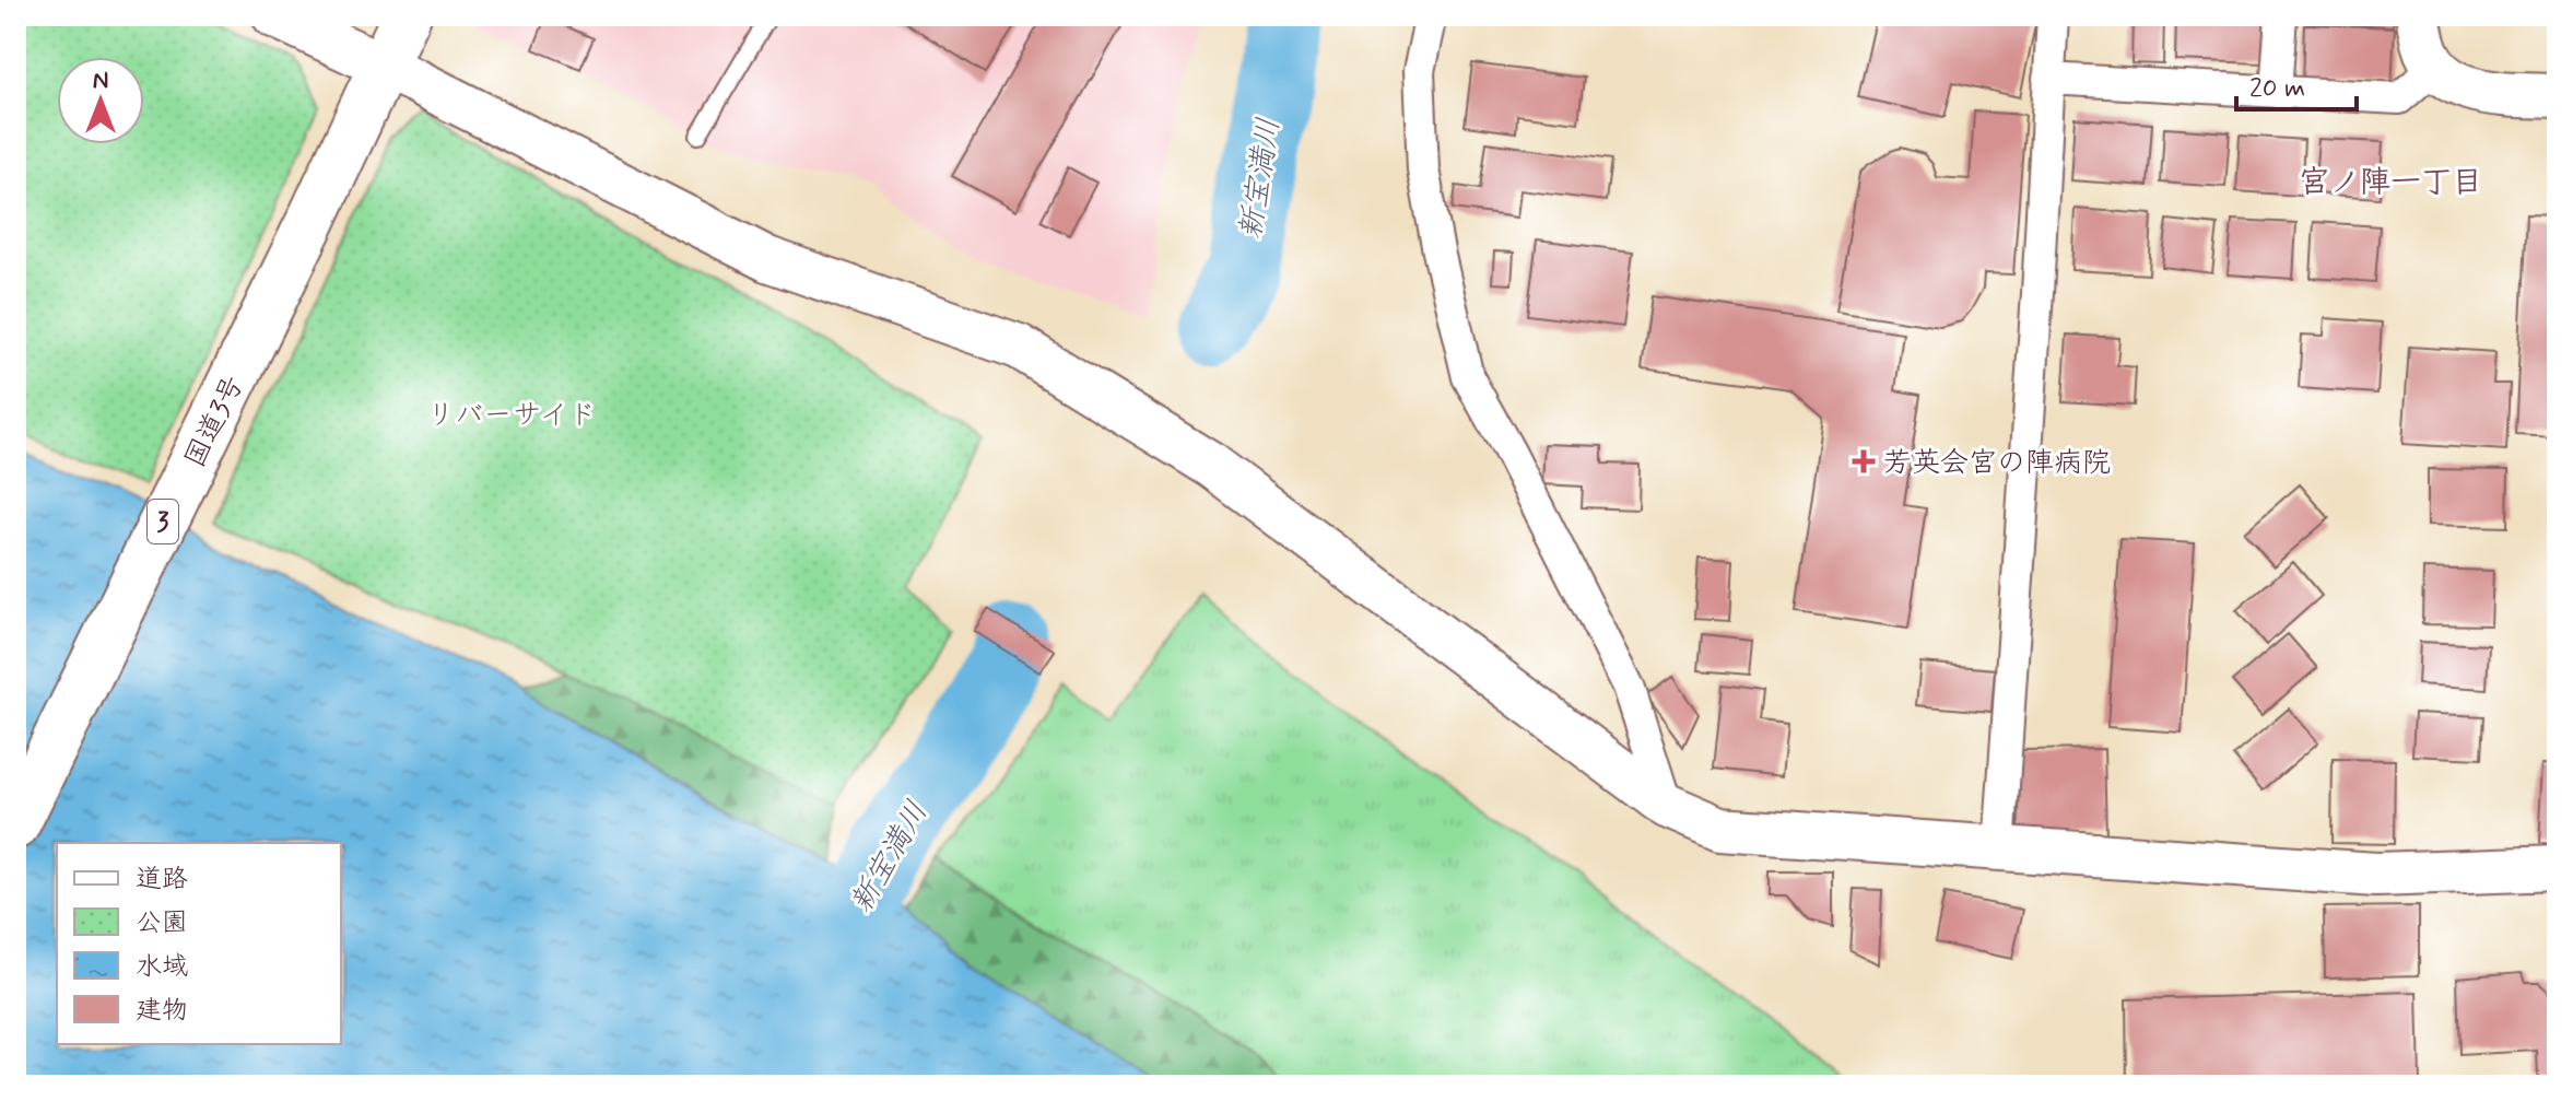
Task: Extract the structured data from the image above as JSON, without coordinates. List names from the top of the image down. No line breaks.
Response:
{"streets":{"highway":["国道3号","3"]},"districts":["宮ノ陣一丁目"],"water":["新宝満川"],"parks":["リバーサイド"],"places":{"health":["芳英会宮の陣病院"]},"legend":["道路","公園","水域","建物"],"scale_bar":"20 m","north":"top"}
